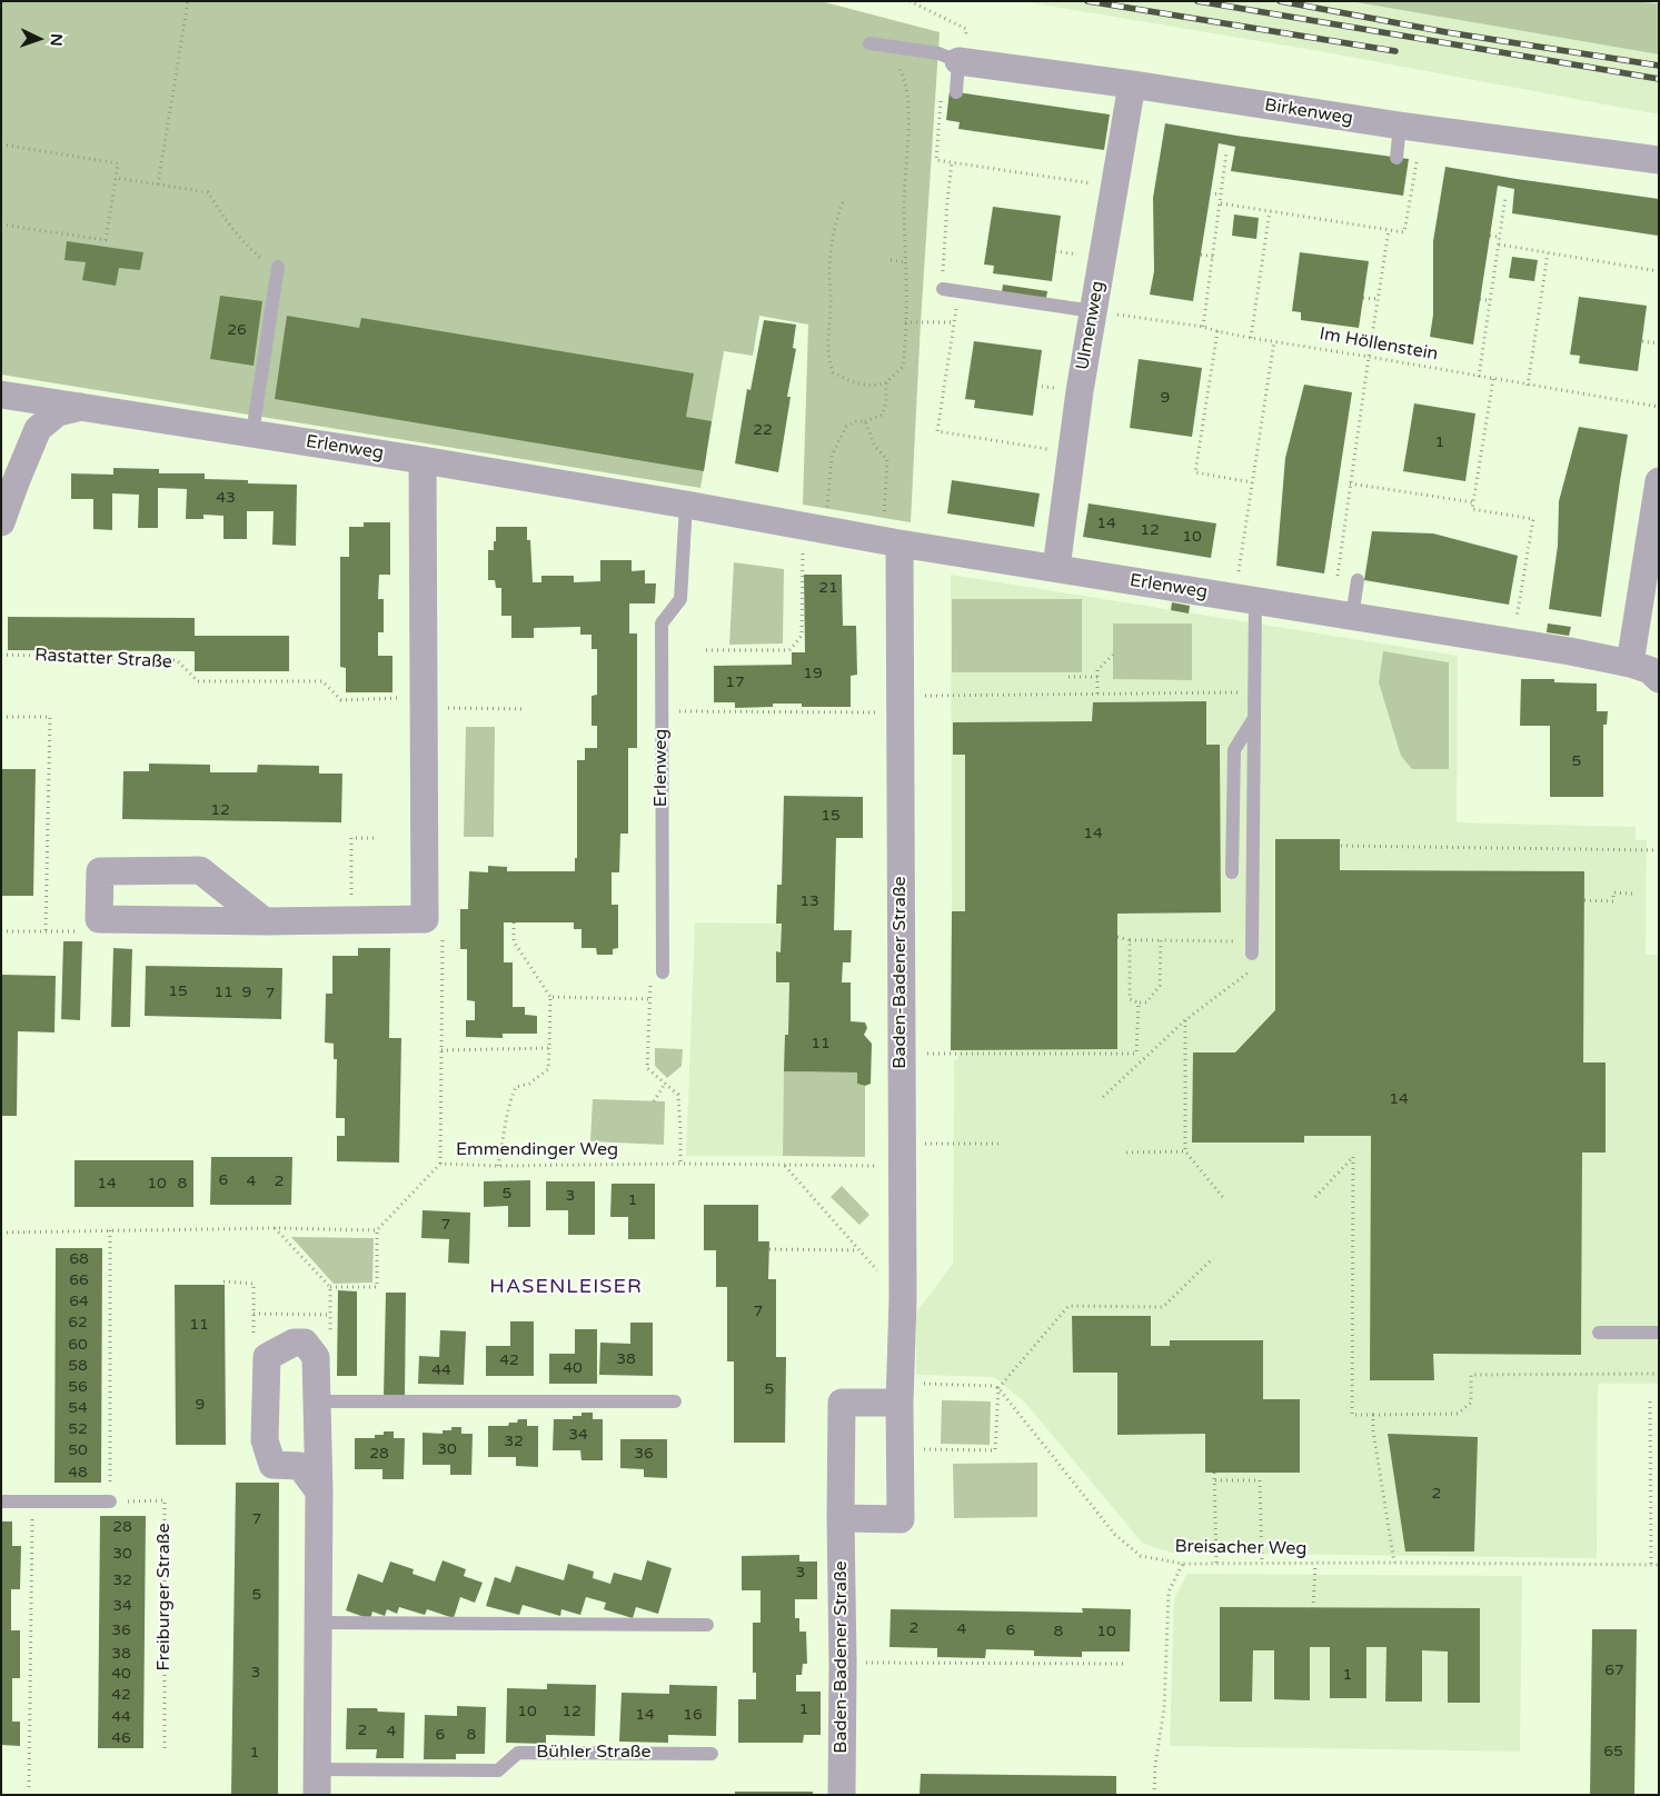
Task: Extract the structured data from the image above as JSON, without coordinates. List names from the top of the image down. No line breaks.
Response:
{"streets":{"street":["Birkenweg","Ulmenweg","Erlenweg","Baden-Badener Straße","Bühler Straße"],"path":["Im Höllenstein","Rastatter Straße","Emmendinger Weg","Breisacher Weg","Freiburger Straße"]},"crossings":[["Birkenweg","Ulmenweg"],["Ulmenweg","Im Höllenstein"],["Ulmenweg","Erlenweg"],["Erlenweg","Baden-Badener Straße"],["Baden-Badener Straße","Emmendinger Weg"]],"districts":["HASENLEISER"],"house_numbers":["26","9","22","1","43","14","12","10","21","19","17","5","12","15","14","13","15","11","9","7","11","14","6","4","2","14","10","8","5","3","1","7","68","66","64","7","62","11","60","38","42","58","40","44","56","5","9","54","52","34","32","30","50","28","36","48","2","7","28","30","3","32","5","34","2","4","36","6","8","10","38","67","3","40","1","42","1","10","12","14","16","44","2","4","6","8","46","65","1"],"north":"right"}
